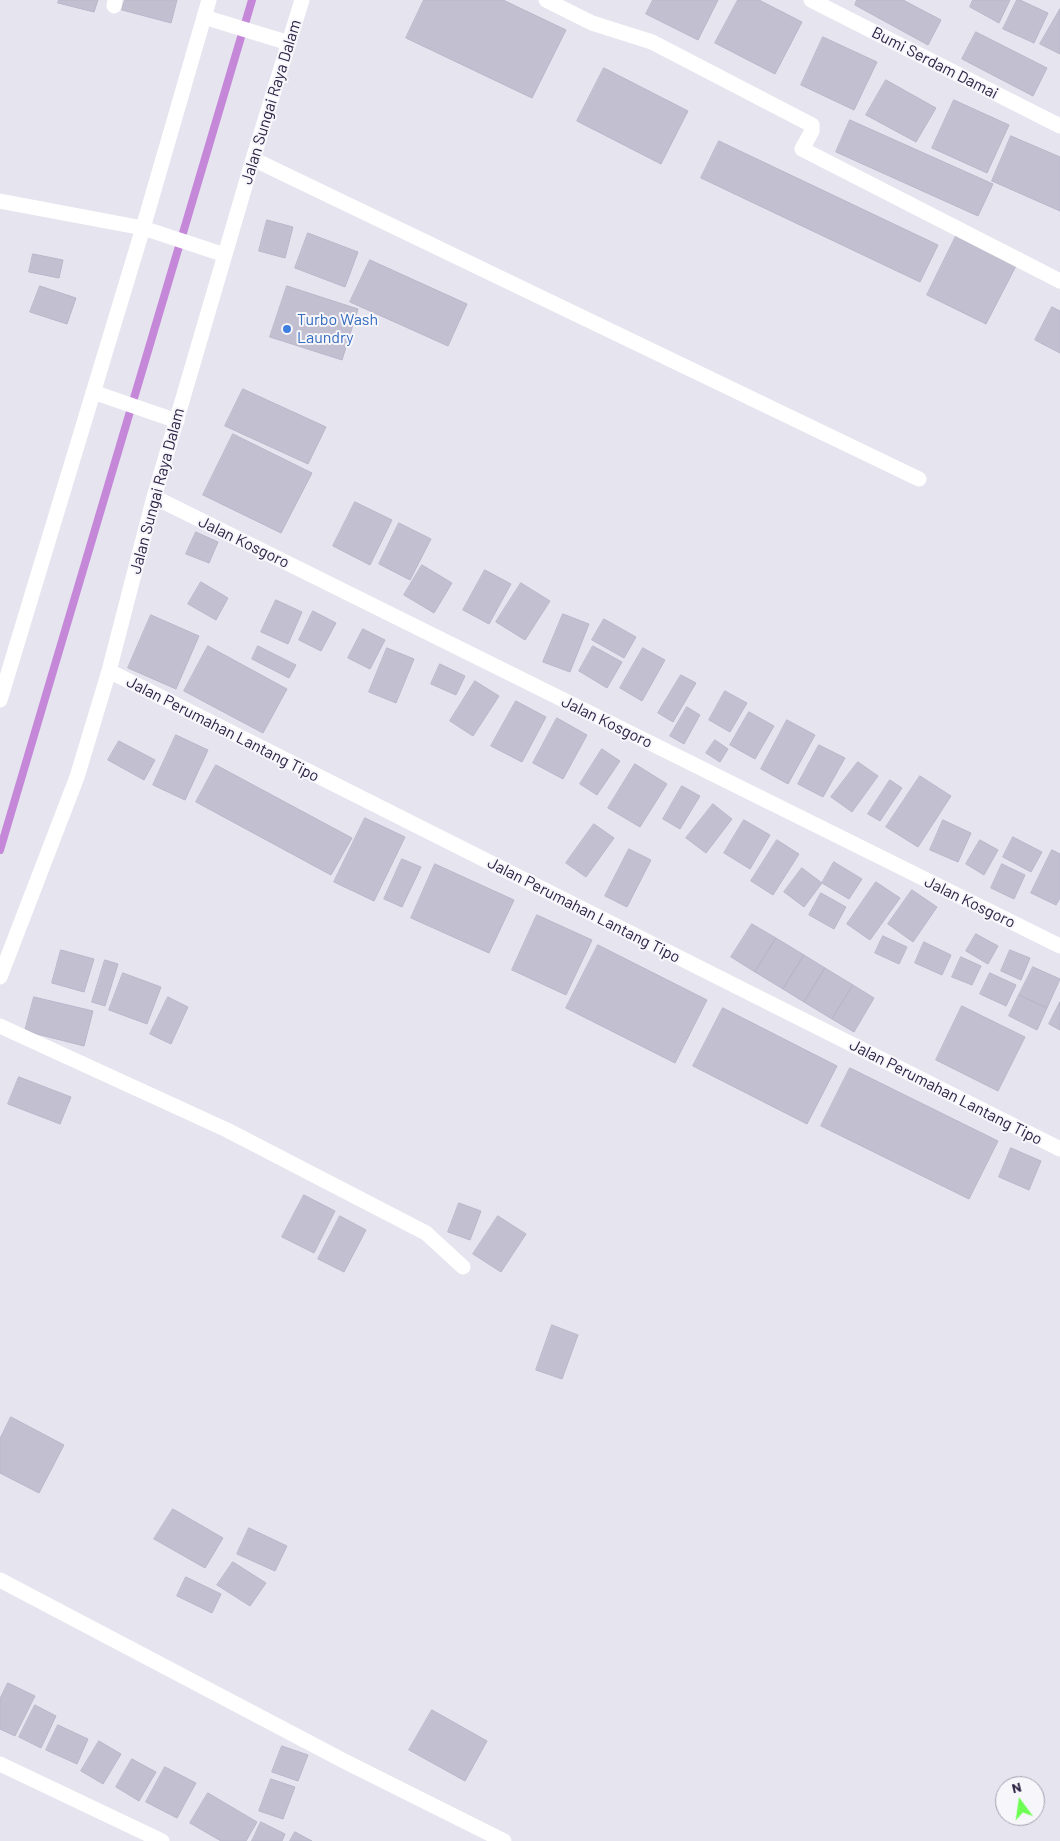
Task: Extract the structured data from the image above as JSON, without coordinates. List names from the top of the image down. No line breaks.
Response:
{"streets":{"street":["Bumi Serdam Damai","Jalan Sungai Raya Dalam","Jalan Kosgoro","Jalan Perumahan Lantang Tipo"]},"crossings":[["Jalan Sungai Raya Dalam","Jalan Kosgoro"],["Jalan Sungai Raya Dalam","Jalan Perumahan Lantang Tipo"]],"places":["Turbo Wash Laundry"],"north":"top"}
